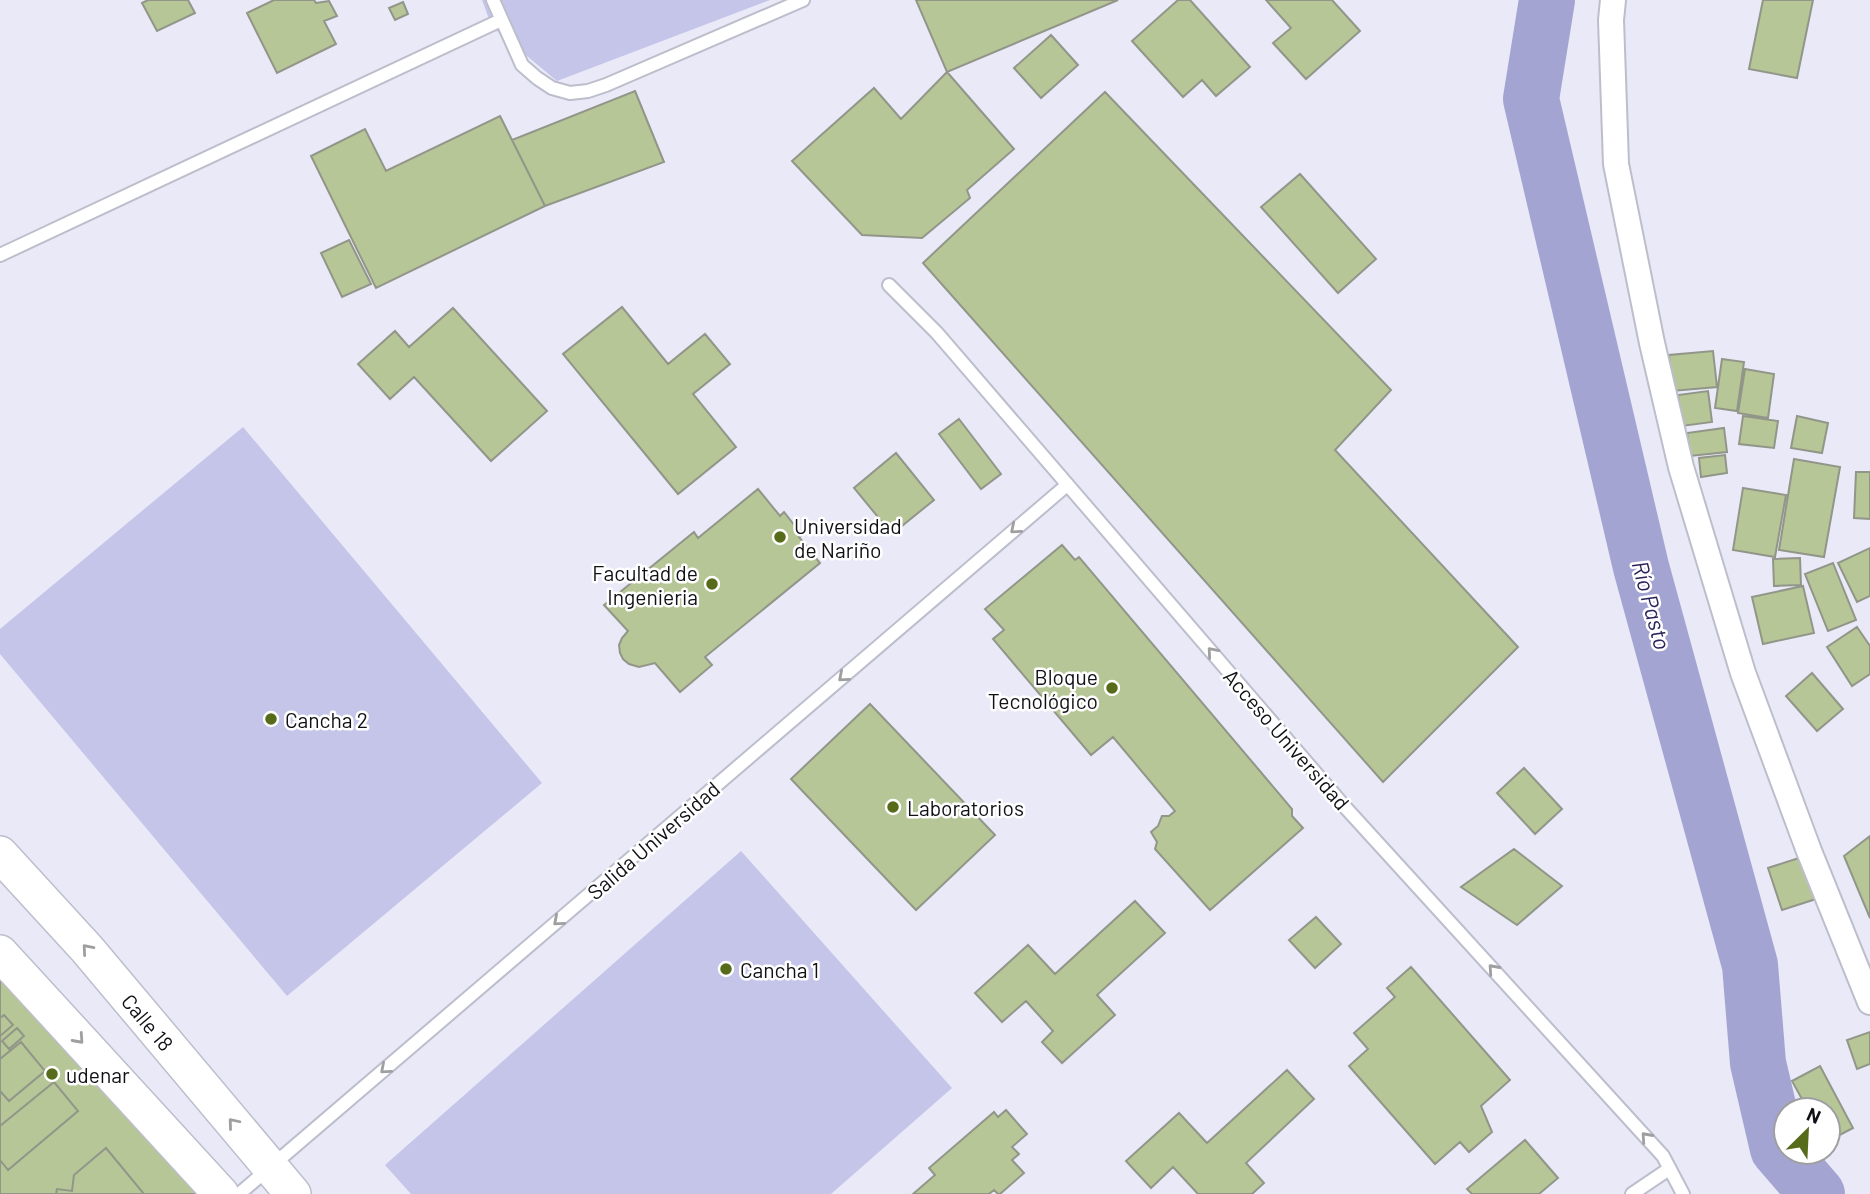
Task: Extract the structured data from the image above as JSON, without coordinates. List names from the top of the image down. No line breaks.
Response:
{"streets":{"main road":["Calle 18"],"lane":["Acceso Universidad","Salida Universidad"]},"crossings":[["Acceso Universidad","Salida Universidad"],["Salida Universidad","Calle 18"]],"one_way":["Acceso Universidad","Salida Universidad"],"water":["Río Pasto"],"places":["Universidad de Nariño","Facultad de Ingenieria","Bloque Tecnológico","Cancha 2","Laboratorios","Cancha 1","udenar"],"north":"top right"}
